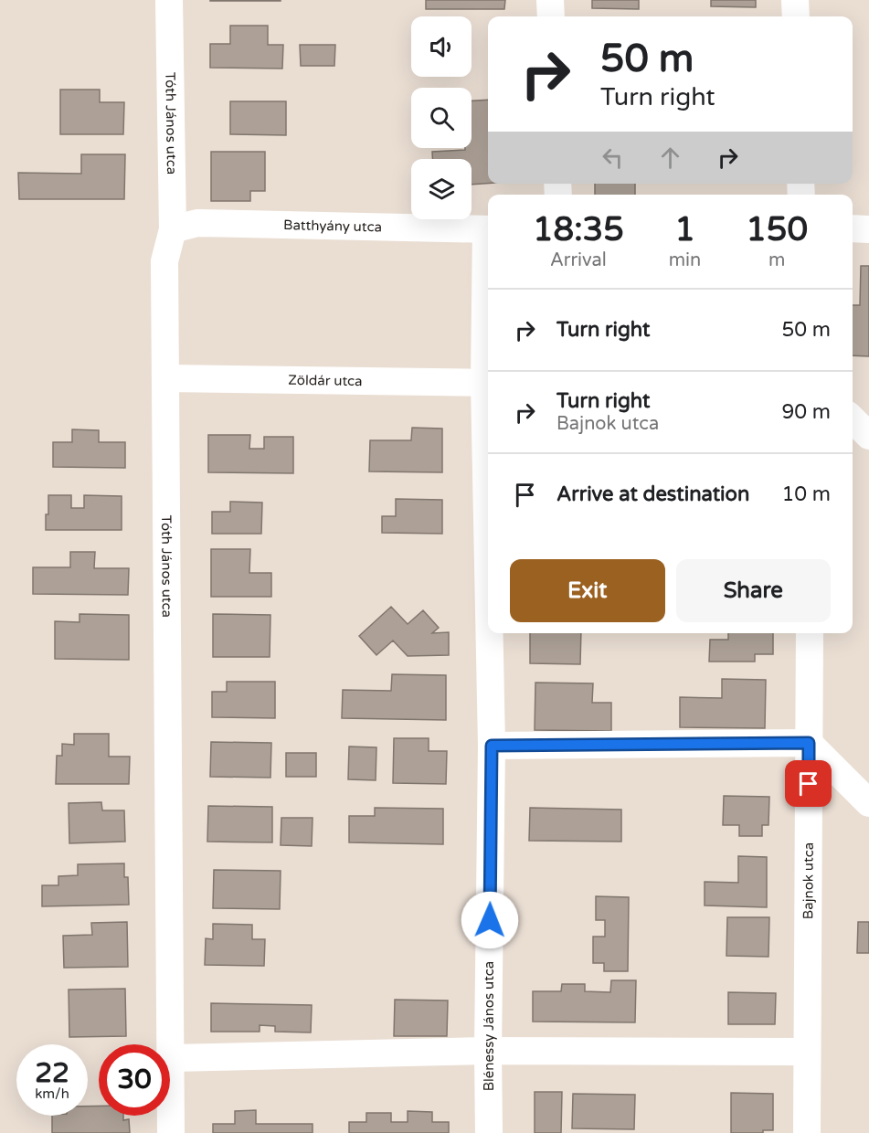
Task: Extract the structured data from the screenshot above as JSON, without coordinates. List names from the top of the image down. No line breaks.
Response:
{"streets":{"street":["Tóth János utca","Batthyány utca","Zöldár utca","Bajnok utca","Blénessy János utca"]},"crossings":[["Tóth János utca","Batthyány utca"],["Tóth János utca","Zöldár utca"]],"page":{"turn":["50 m","Turn right"],"eta":["18:35","Arrival","1","min","150","m"],"list":[{"name":"Turn right","value":"50 m"},{"name":"Turn right","note":"Bajnok utca","value":"90 m"},{"name":"Arrive at destination","value":"10 m"}],"buttons":["Exit","Share"],"speed":"22 km/h","limit":"30"}}
